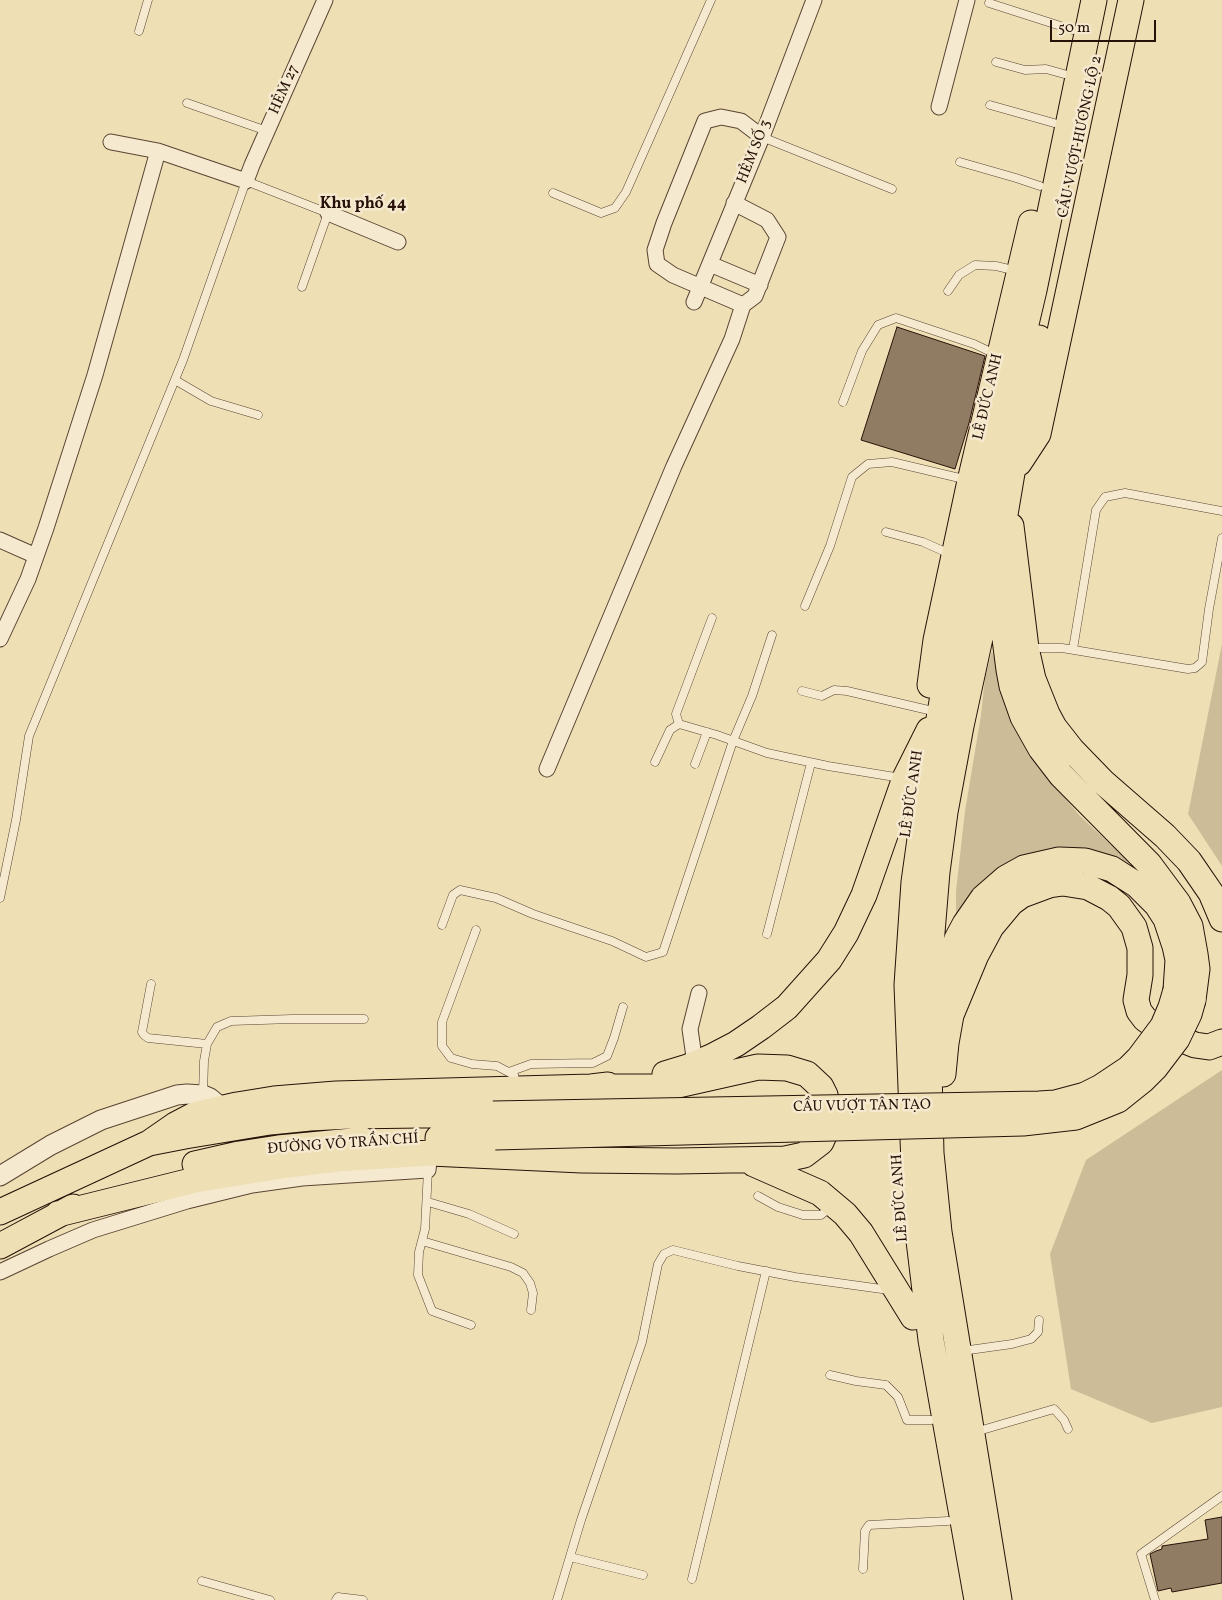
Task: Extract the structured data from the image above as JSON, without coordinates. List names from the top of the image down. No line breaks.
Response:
{"streets":{"highway":["CẦU VƯỢT HƯƠNG LỘ 2","LÊ ĐỨC ANH","ĐƯỜNG VÕ TRẦN CHÍ"],"street":["HẺM 27","HẺM SỐ 3"]},"crossings":[["CẦU VƯỢT HƯƠNG LỘ 2","LÊ ĐỨC ANH"]],"districts":["Khu phố 44"],"scale_bar":"50 m"}
